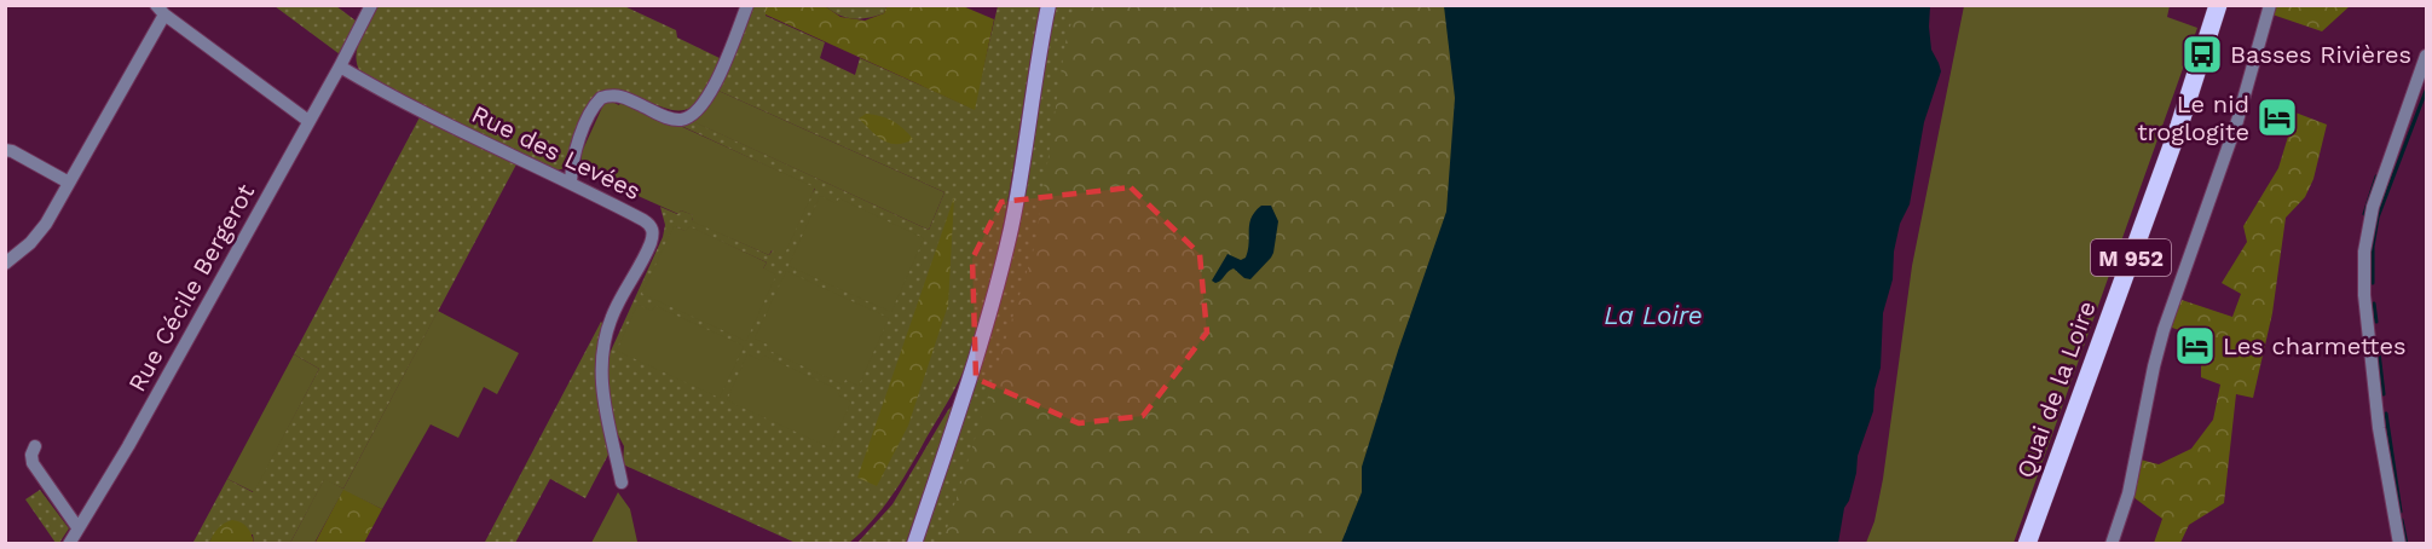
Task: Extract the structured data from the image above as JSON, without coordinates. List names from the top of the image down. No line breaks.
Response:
{"streets":{"main road":["M 952","Quai de la Loire"],"street":["Rue des Levées","Rue Cécile Bergerot"]},"crossings":[["Rue des Levées","Rue Cécile Bergerot"]],"water":["La Loire"],"places":{"bus stop":["Basses Rivières"],"hotel":["Le nid troglogite","Les charmettes"]}}
